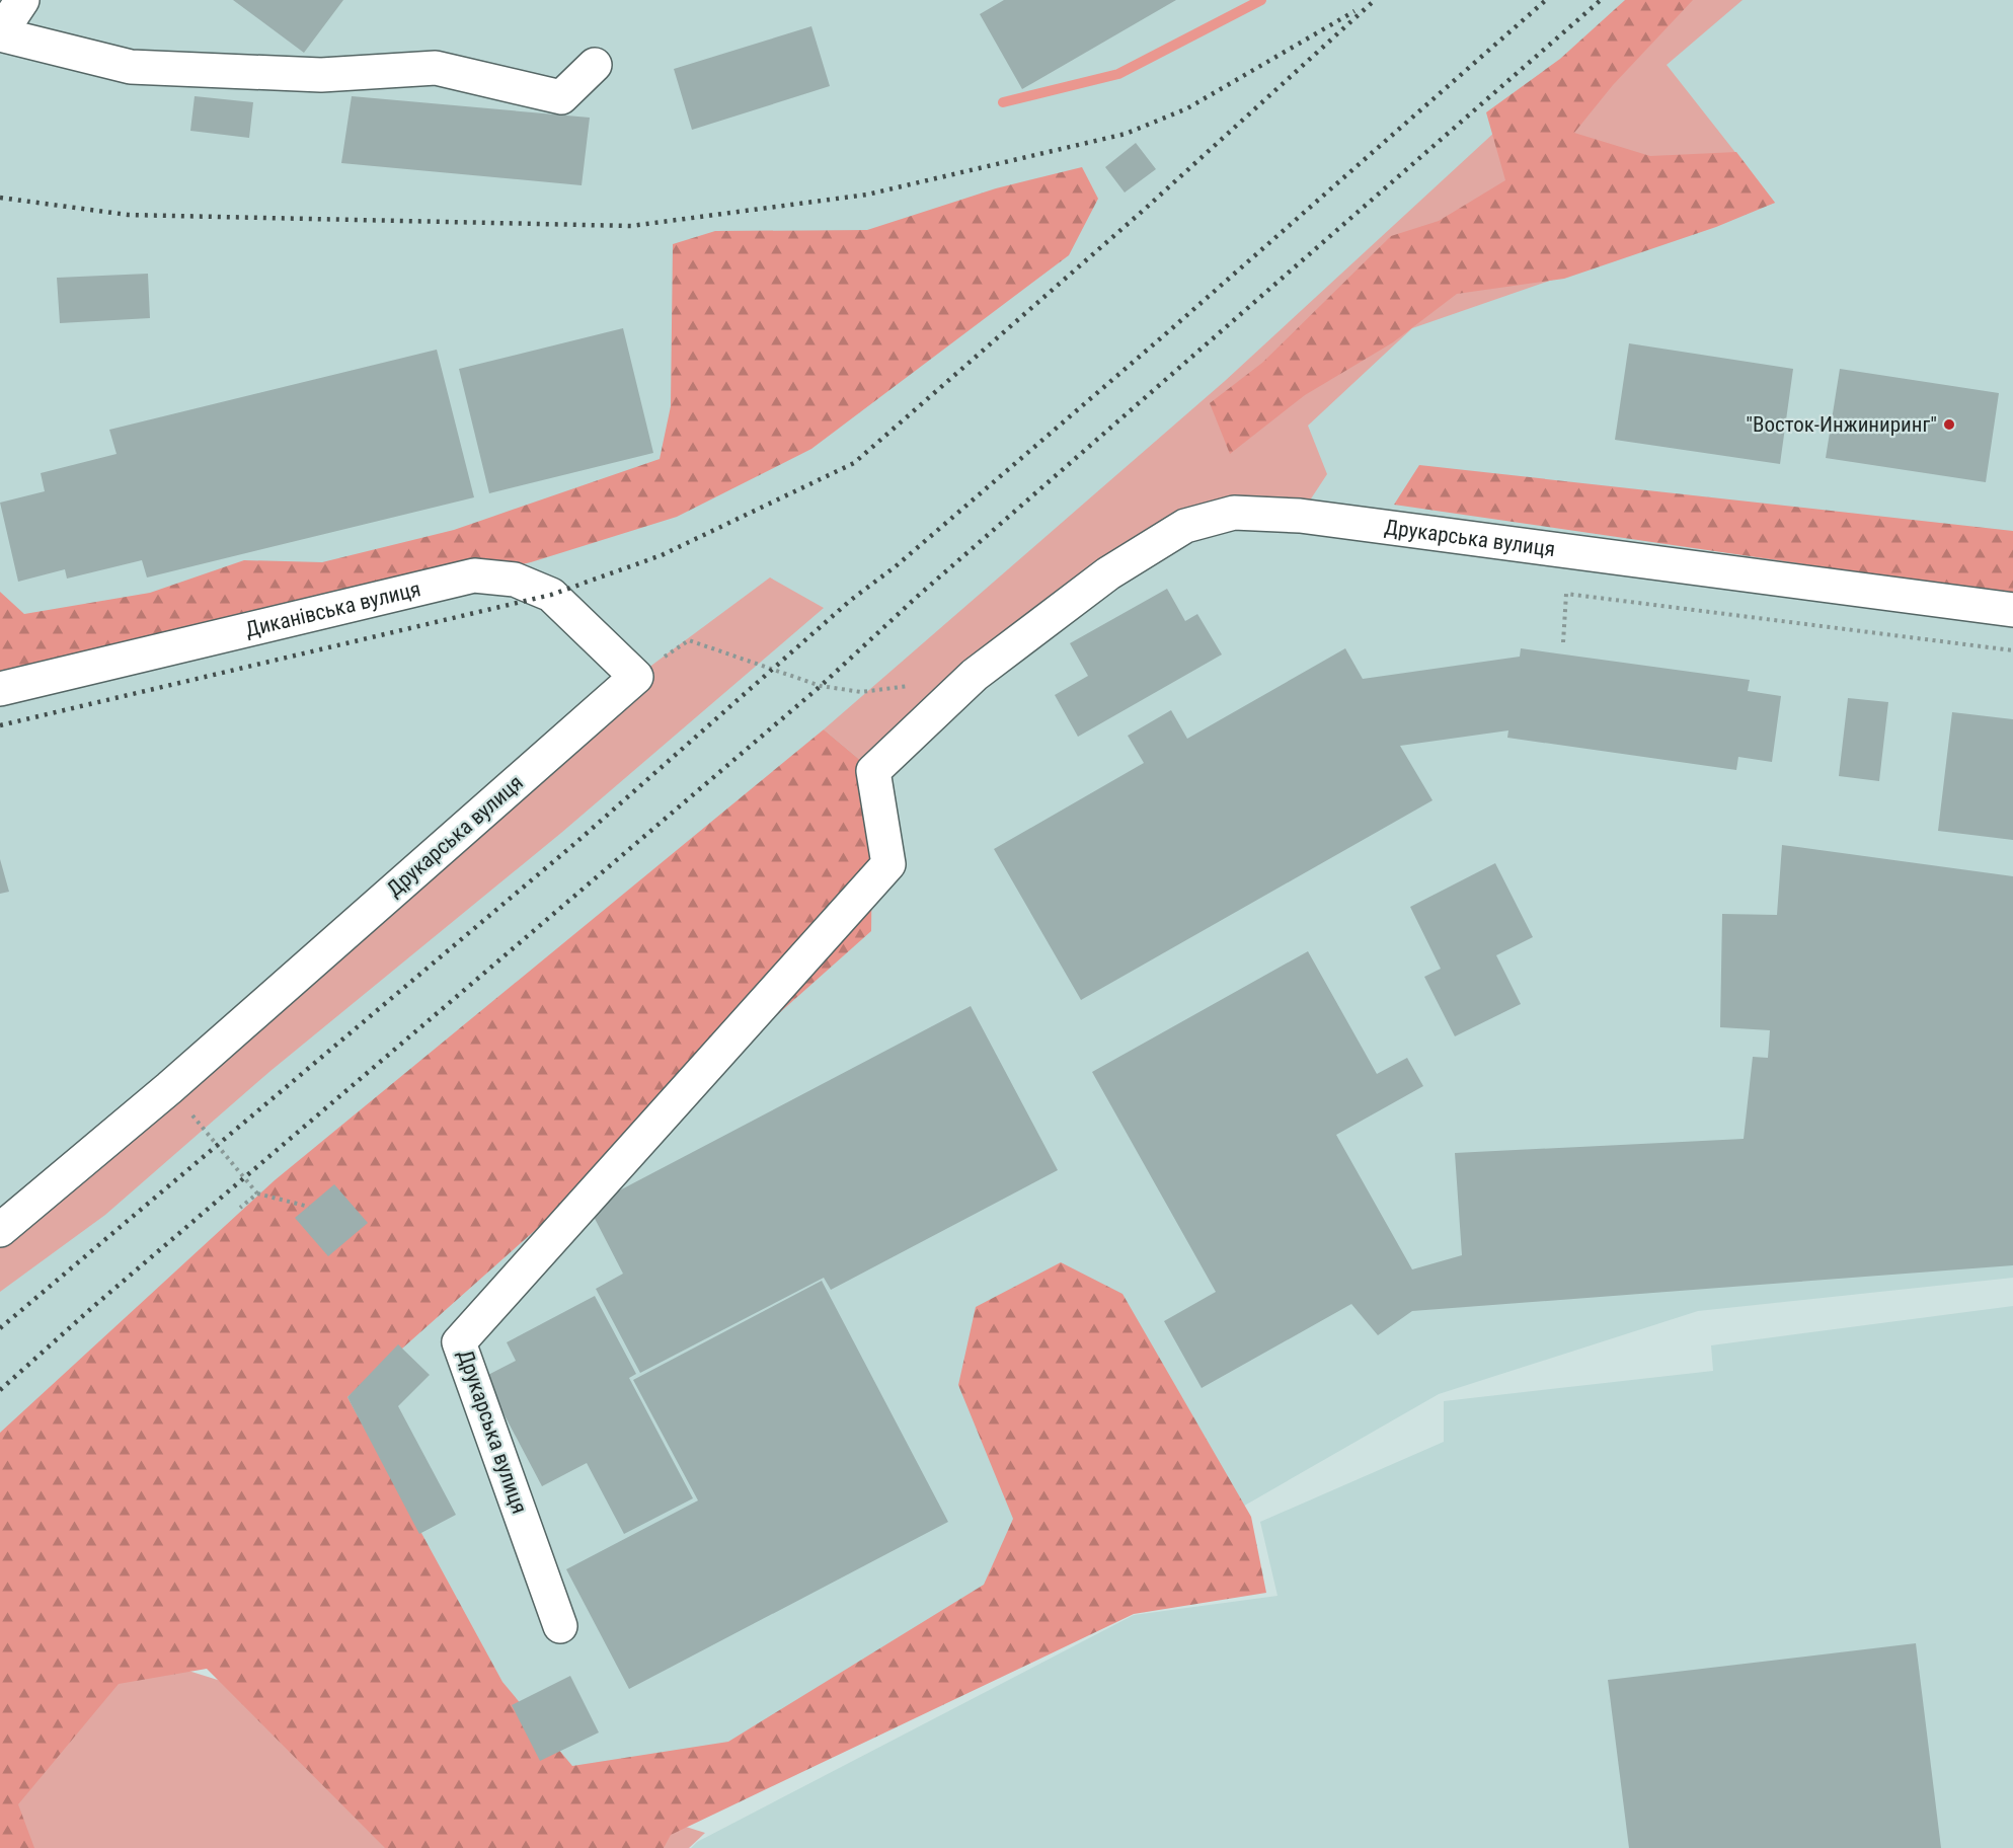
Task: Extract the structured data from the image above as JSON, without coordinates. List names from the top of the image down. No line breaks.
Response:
{"streets":{"street":["Друкарська вулиця","Диканівська вулиця"]},"crossings":[["Друкарська вулиця","Диканівська вулиця"]],"places":["\"Восток-Инжиниринг\""]}
